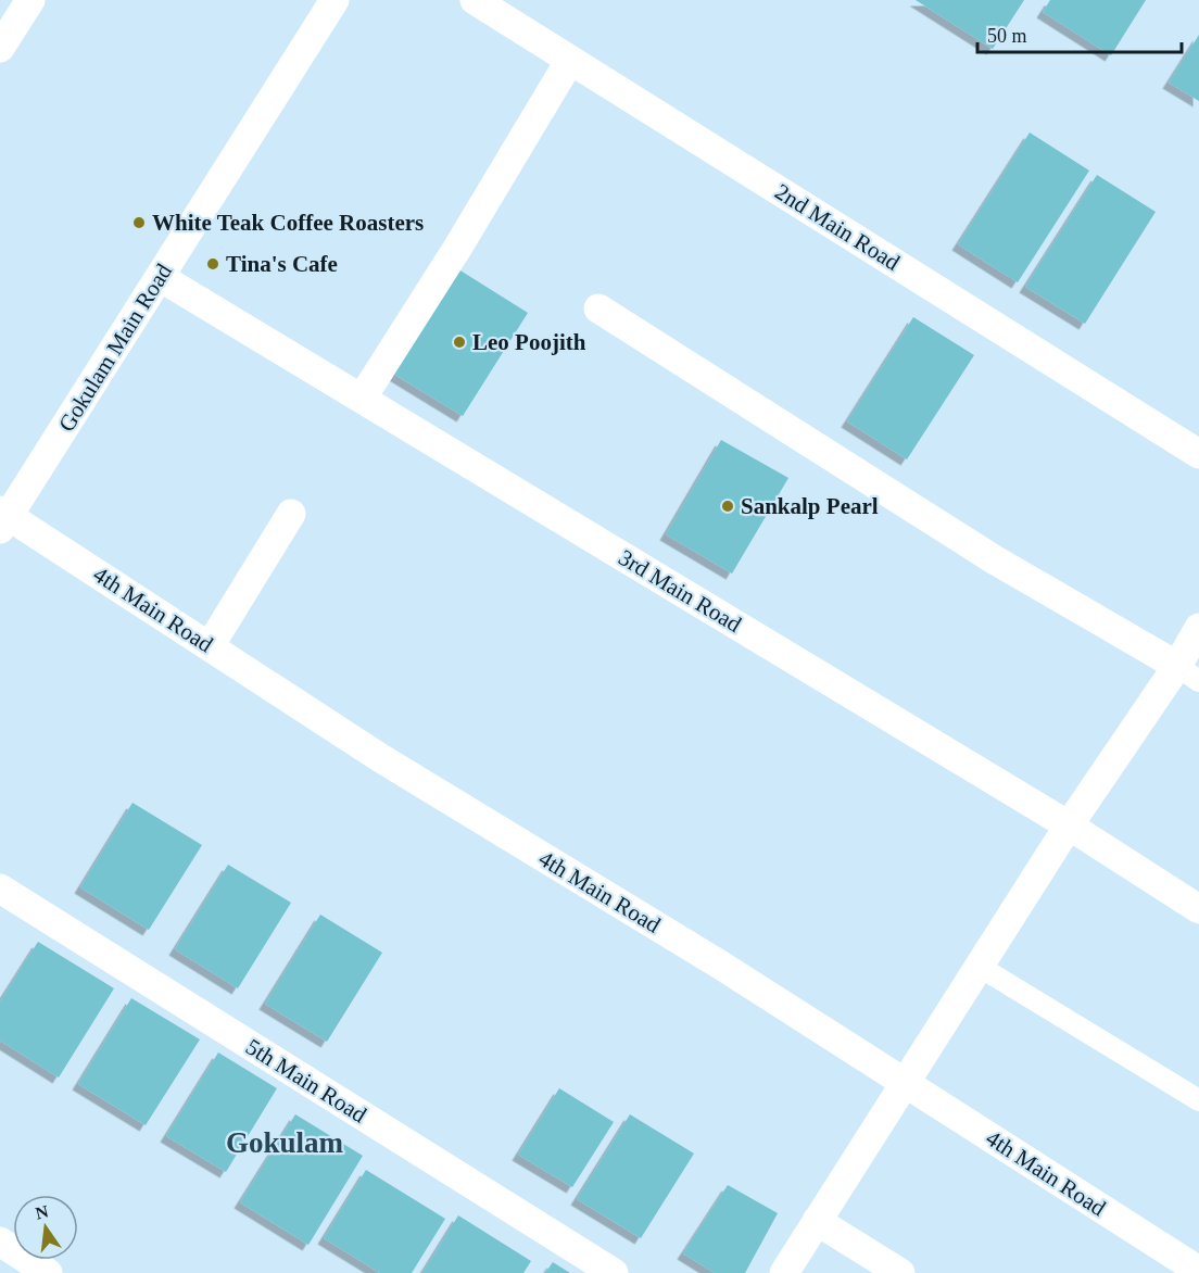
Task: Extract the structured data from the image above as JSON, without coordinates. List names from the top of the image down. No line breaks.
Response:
{"streets":{"street":["2nd Main Road","Gokulam Main Road","3rd Main Road","4th Main Road","5th Main Road"]},"crossings":[["Gokulam Main Road","3rd Main Road"],["Gokulam Main Road","4th Main Road"]],"districts":["Gokulam"],"places":["White Teak Coffee Roasters","Tina's Cafe","Leo Poojith","Sankalp Pearl"],"scale_bar":"50 m","north":"top"}
